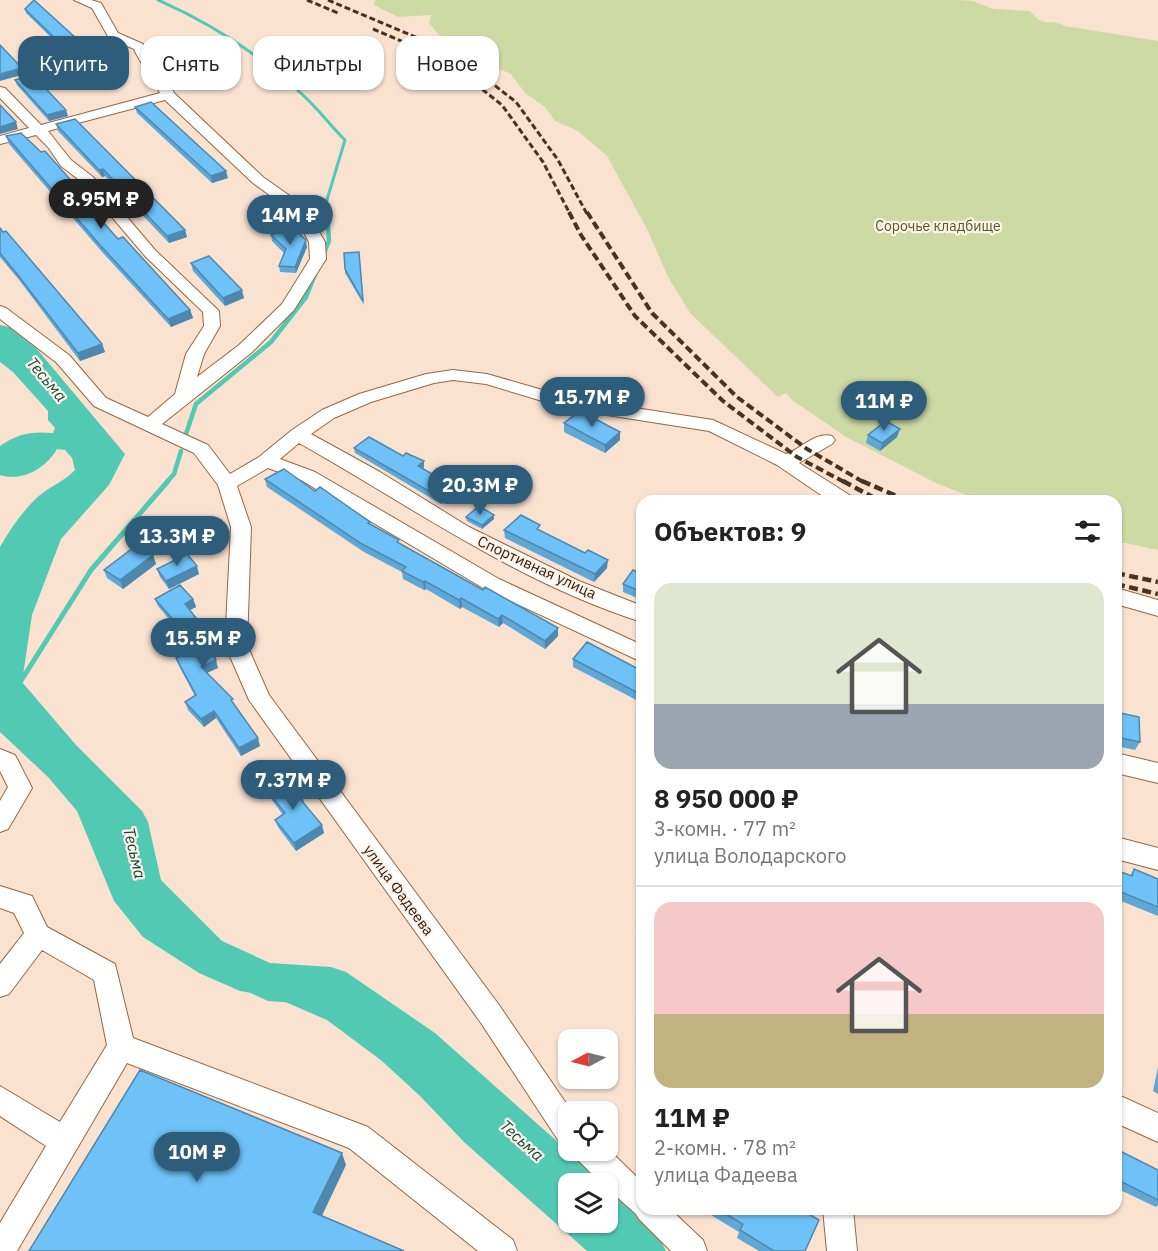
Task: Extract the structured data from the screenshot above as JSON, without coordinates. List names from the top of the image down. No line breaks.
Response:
{"streets":{"street":["Спортивная улица","улица Фадеева"]},"water":["Тесьма"],"parks":["Сорочье кладбище"],"north":"left","page":{"chip":["Купить","Снять","Фильтры","Новое"],"price":["8.95M ₽","14M ₽","15.7M ₽","11M ₽","20.3M ₽","13.3M ₽","15.5M ₽","7.37M ₽","10M ₽"],"heading":"Объектов: 9","list":[{"name":"8 950 000 ₽","note":"3-комн. · 77 m² · улица Володарского"},{"name":"11M ₽","note":"2-комн. · 78 m² · улица Фадеева"}]}}
